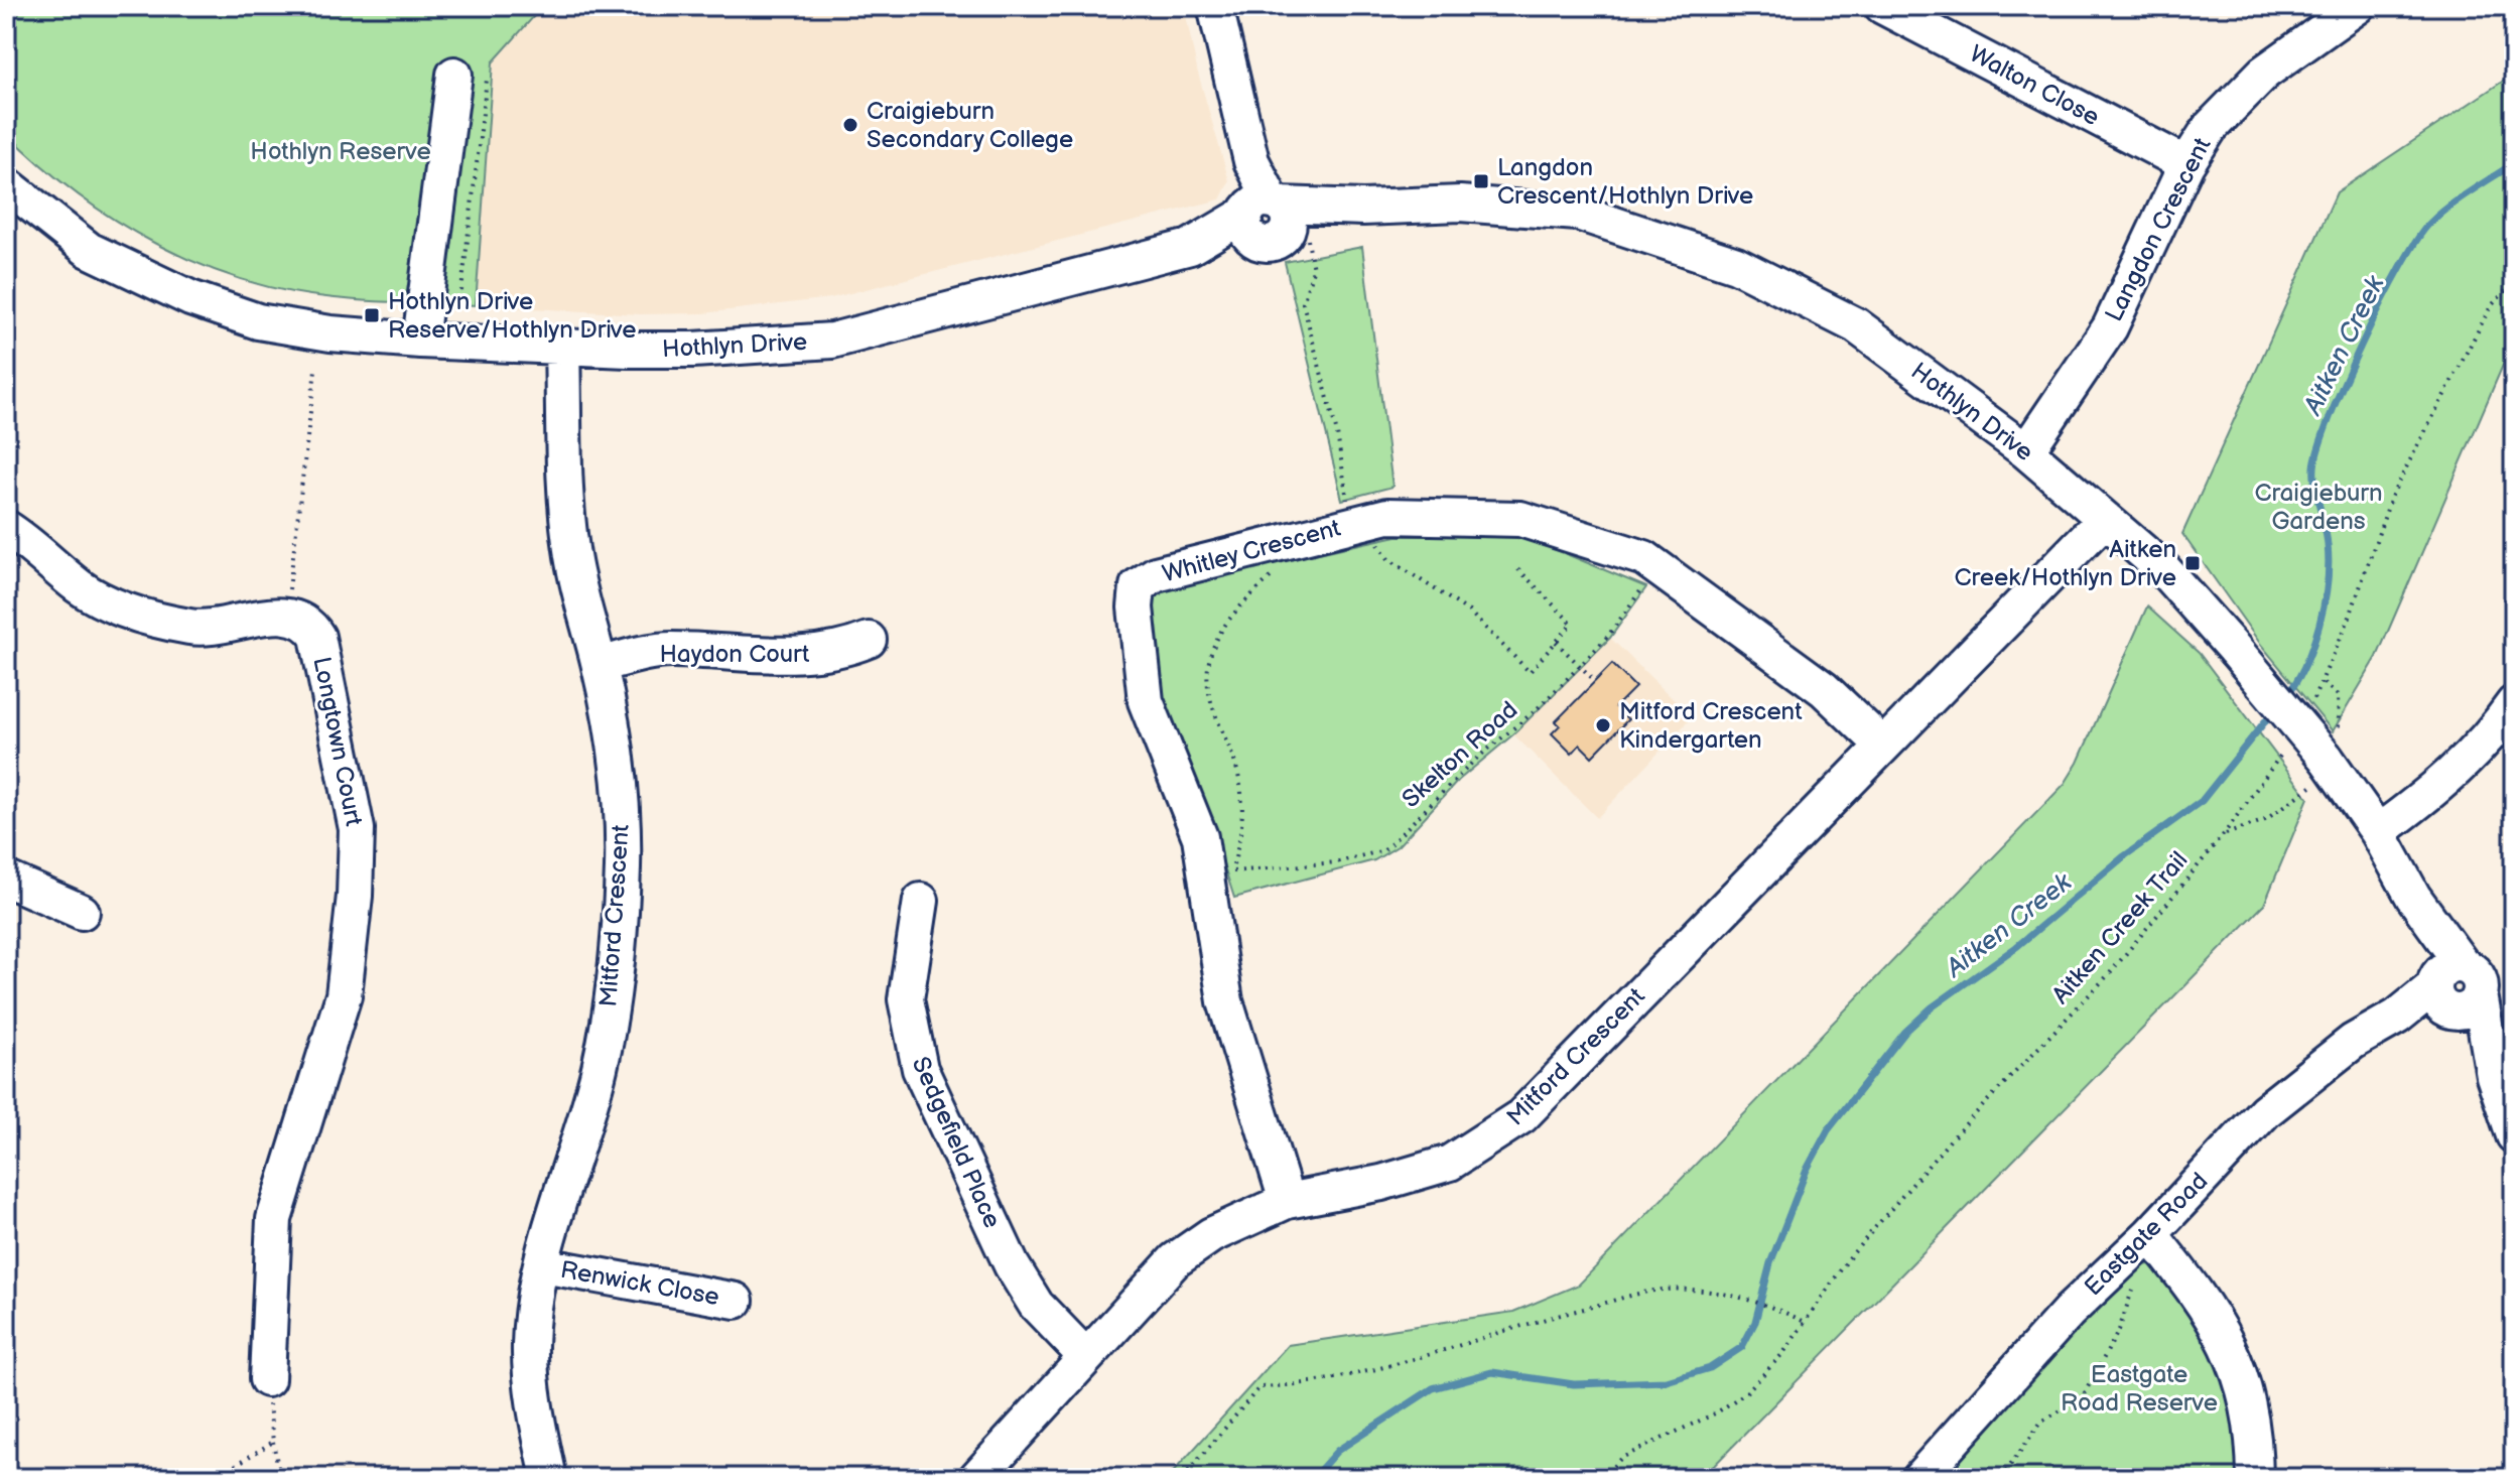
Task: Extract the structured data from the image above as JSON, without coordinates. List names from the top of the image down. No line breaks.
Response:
{"streets":{"street":["Walton Close","Langdon Crescent","Hothlyn Drive","Whitley Crescent","Haydon Court","Longtown Court","Mitford Crescent","Sedgefield Place","Eastgate Road","Renwick Close"],"path":["Skelton Road","Aitken Creek Trail"]},"crossings":[["Walton Close","Langdon Crescent"],["Langdon Crescent","Hothlyn Drive"],["Hothlyn Drive","Mitford Crescent"],["Hothlyn Drive","Eastgate Road"],["Whitley Crescent","Skelton Road"],["Whitley Crescent","Mitford Crescent"],["Haydon Court","Mitford Crescent"],["Mitford Crescent","Sedgefield Place"],["Mitford Crescent","Renwick Close"]],"water":["Aitken Creek"],"parks":["Hothlyn Reserve","Craigieburn Gardens","Eastgate Road Reserve"],"places":{"other":["Craigieburn Secondary College","Mitford Crescent Kindergarten"],"transit":["Langdon Crescent/Hothlyn Drive","Hothlyn Drive Reserve/Hothlyn Drive","Aitken Creek/Hothlyn Drive"]}}
